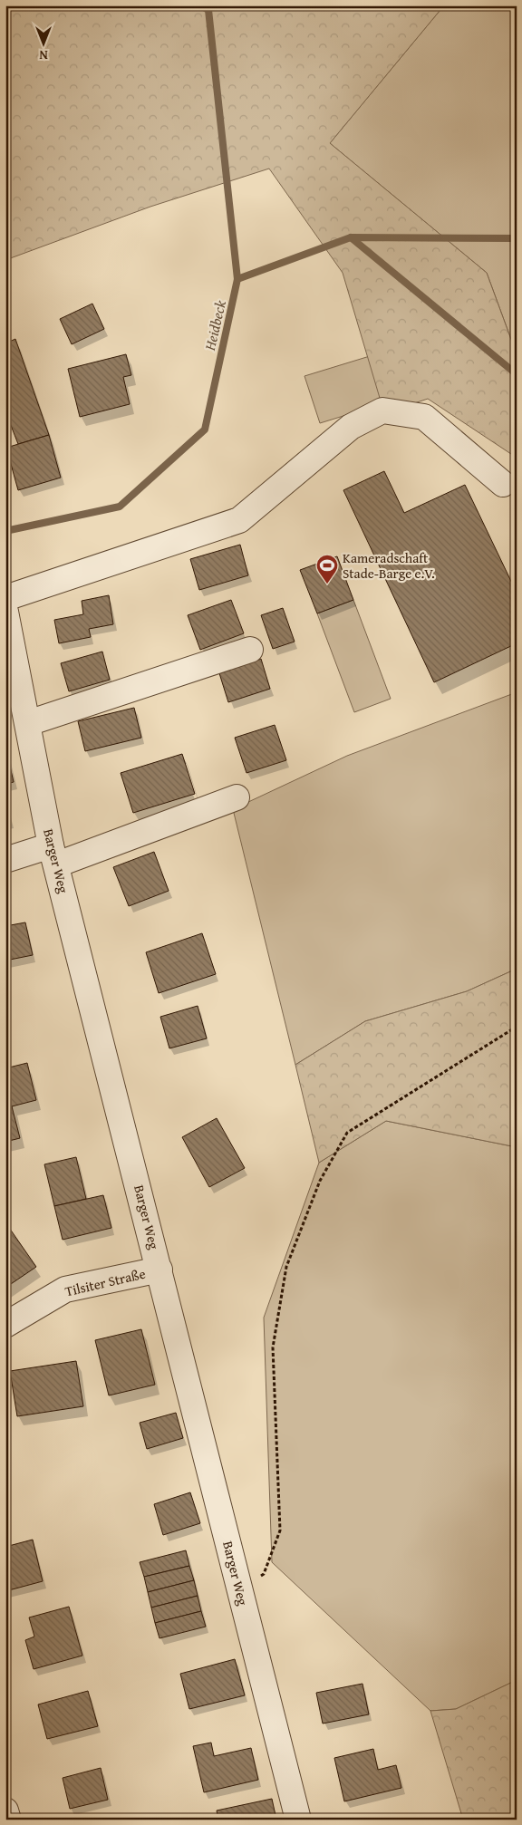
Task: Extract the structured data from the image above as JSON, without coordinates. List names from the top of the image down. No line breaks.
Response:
{"streets":{"street":["Barger Weg","Tilsiter Straße"]},"crossings":[["Barger Weg","Tilsiter Straße"]],"water":["Heidbeck"],"places":{"sports":["Kameradschaft Stade-Barge e.V."]},"north":"bottom"}
